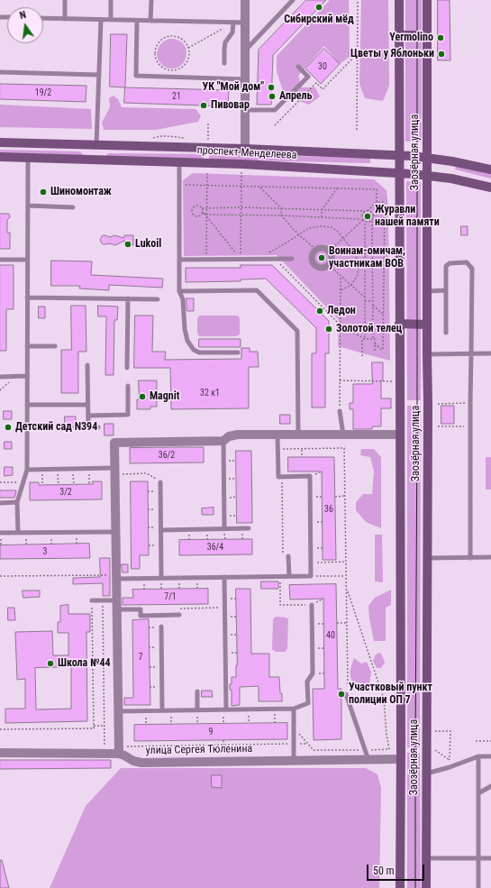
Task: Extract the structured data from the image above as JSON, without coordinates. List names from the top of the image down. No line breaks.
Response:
{"streets":{"main road":["Заозёрная улица","проспект Менделеева"],"street":["улица Сергея Тюленина"]},"crossings":[["Заозёрная улица","проспект Менделеева"],["Заозёрная улица","улица Сергея Тюленина"]],"places":["Сибирский мёд","Yermolino","Цветы у Яблоньки","УК \"Мой дом\"","Апрель","Пивовар","Шиномонтаж","Журавли нашей памяти","Lukoil","Воинам-омичам, участникам ВОВ","Ледон","Золотой телец","Magnit","Детский сад N394","Школа №44","Участковый пункт полиции ОП 7"],"house_numbers":["30","19/2","21","32 к1","36/2","3/2","36","36/4","3","7/1","40","7","9"],"scale_bar":"50 m","north":"top"}
